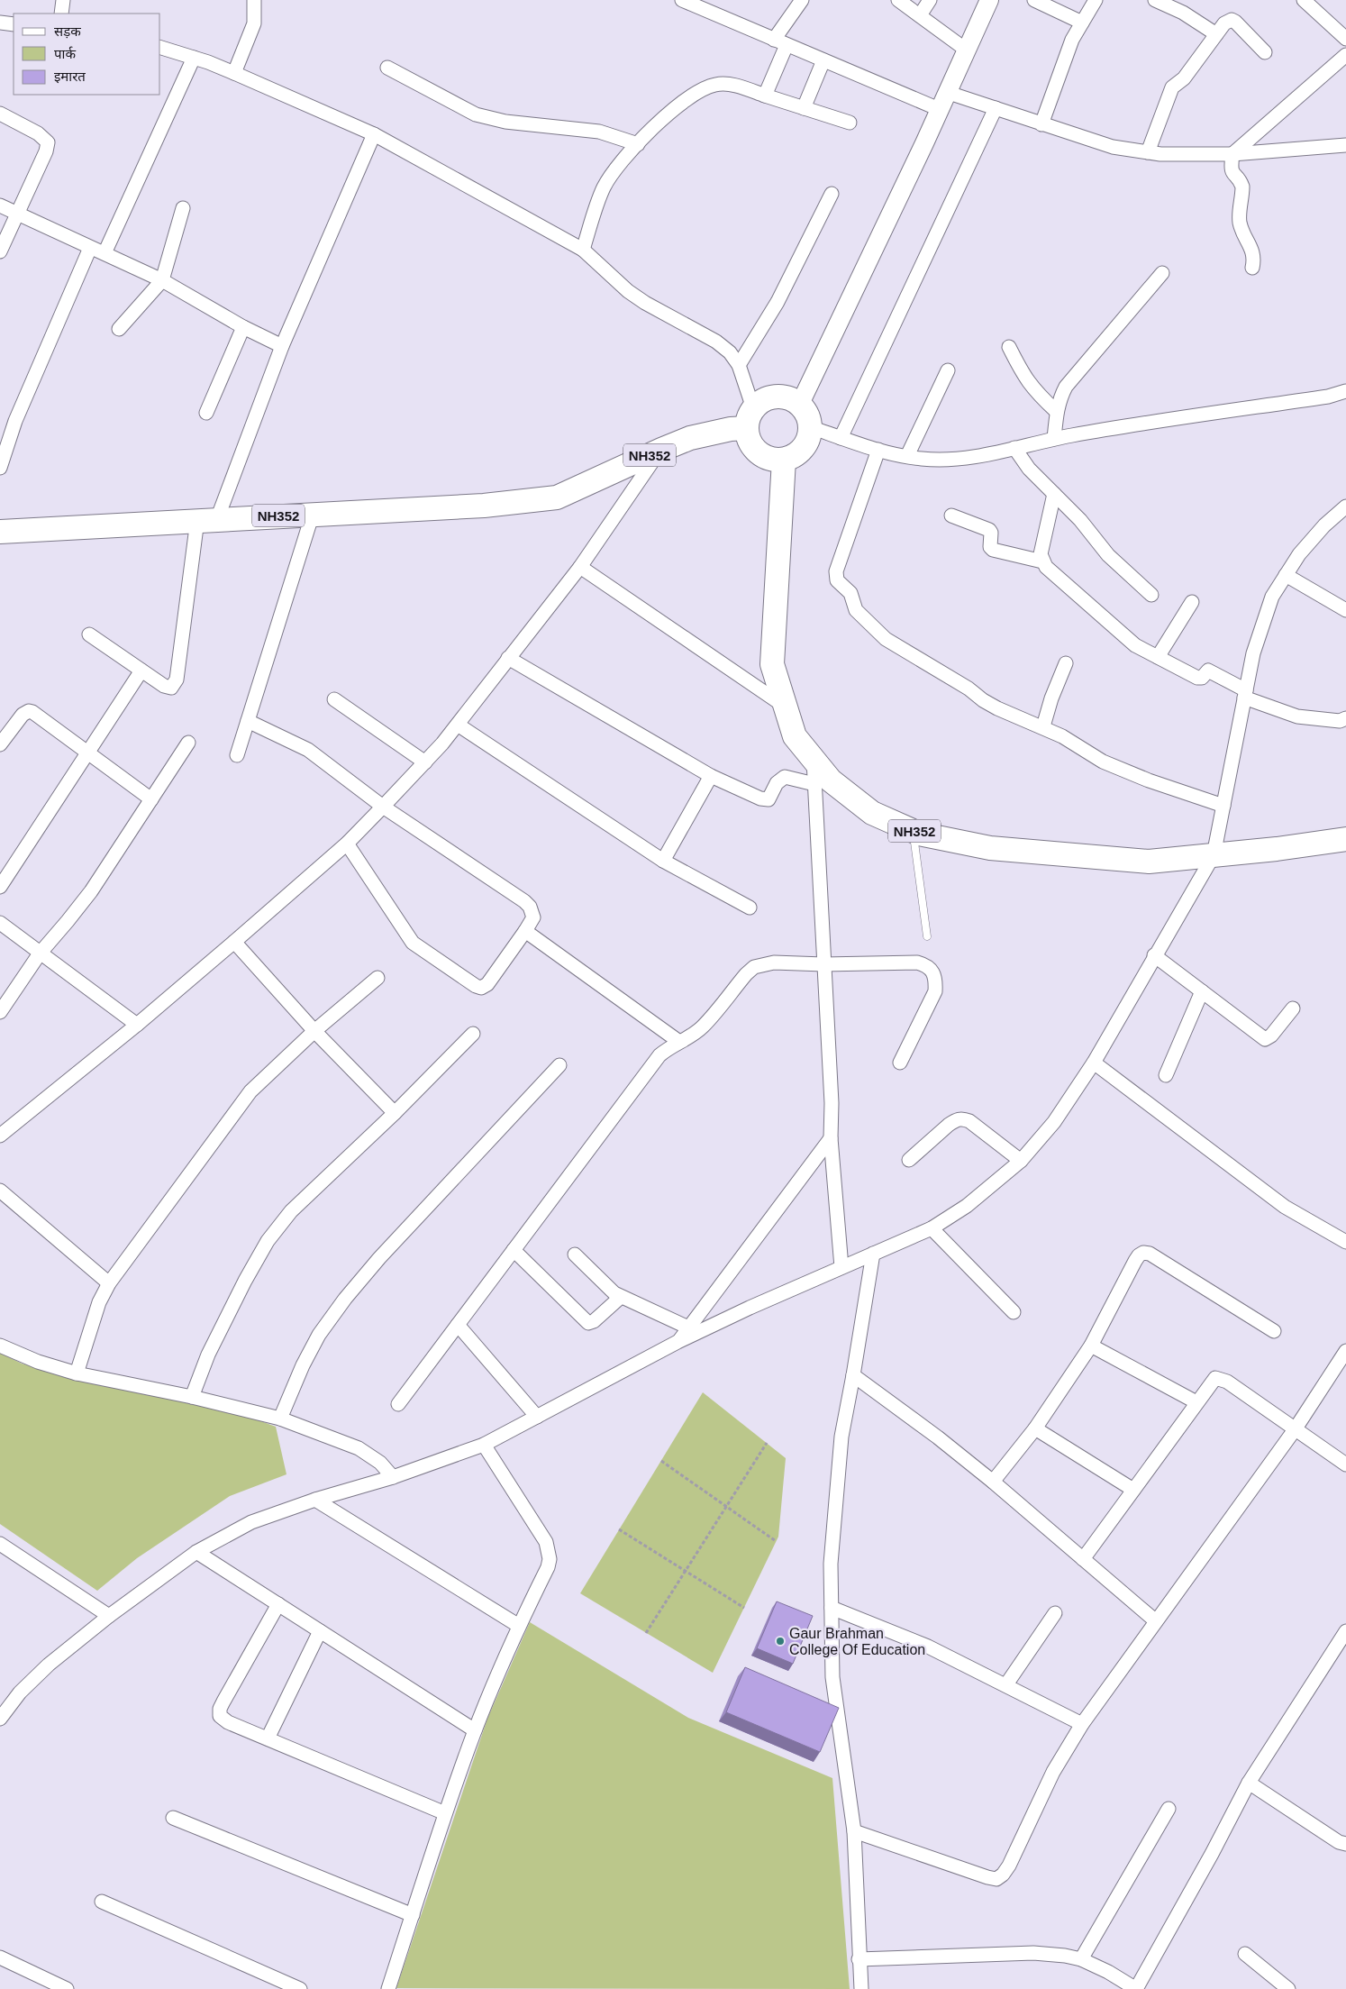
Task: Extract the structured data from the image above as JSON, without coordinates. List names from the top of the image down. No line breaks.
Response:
{"streets":{"highway":["NH352"]},"places":["Gaur Brahman College Of Education"],"legend":["सड़क","पार्क","इमारत"]}
